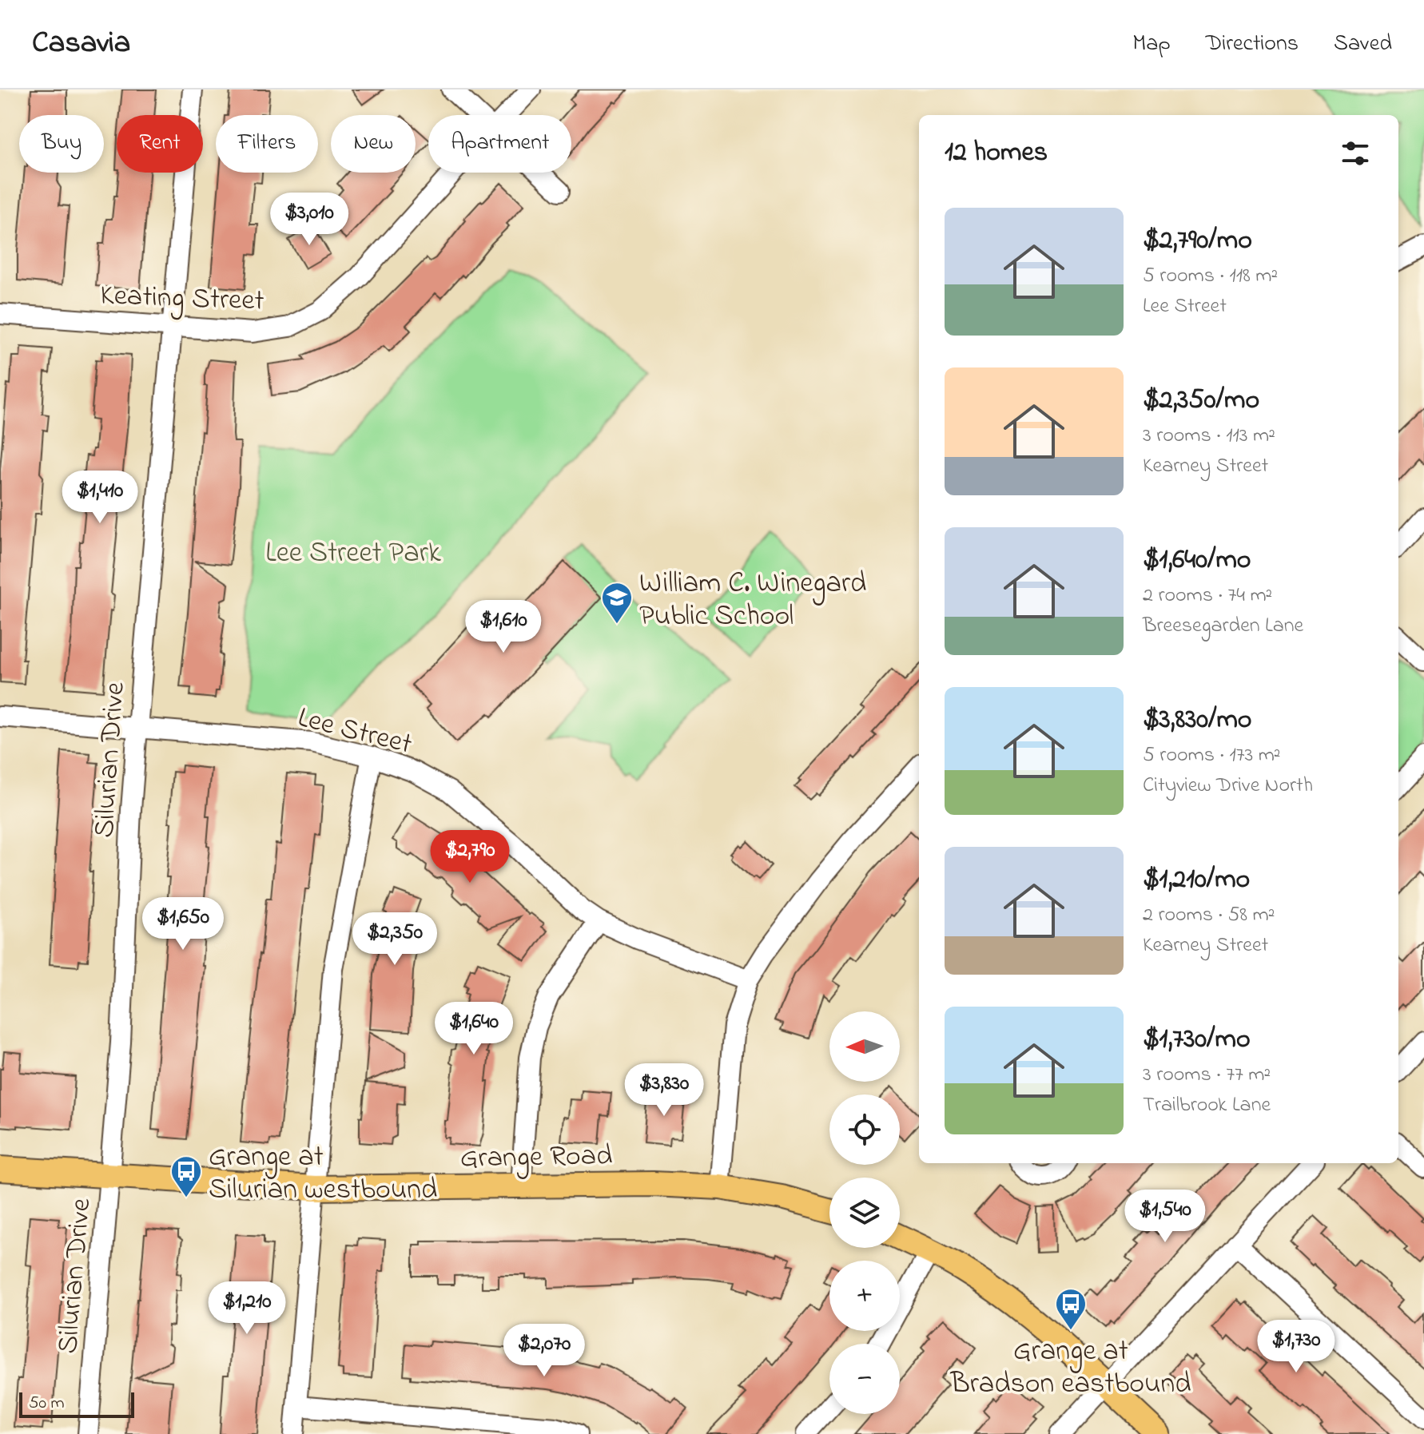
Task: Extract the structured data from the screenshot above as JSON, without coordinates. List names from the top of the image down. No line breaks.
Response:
{"streets":{"main road":["Grange Road"],"street":["Keating Street","Lee Street","Silurian Drive"]},"crossings":[["Keating Street","Silurian Drive"],["Lee Street","Silurian Drive"],["Silurian Drive","Grange Road"]],"parks":["Lee Street Park"],"places":{"school or university":["William C. Winegard Public School"],"bus stop":["Grange at Silurian westbound","Grange at Bradson eastbound"]},"scale_bar":"50 m","north":"left","page":{"header":"Casavia","nav":["Map","Directions","Saved"],"chip":["Buy","Rent","Filters","New","Apartment"],"heading":"12 homes","list":[{"name":"$2,790/mo","note":"5 rooms · 118 m² · Lee Street"},{"name":"$2,350/mo","note":"3 rooms · 113 m² · Kearney Street"},{"name":"$1,640/mo","note":"2 rooms · 74 m² · Breesegarden Lane"},{"name":"$3,830/mo","note":"5 rooms · 173 m² · Cityview Drive North"},{"name":"$1,210/mo","note":"2 rooms · 58 m² · Kearney Street"},{"name":"$1,730/mo","note":"3 rooms · 77 m² · Trailbrook Lane"}],"price":["$3,010","$1,410","$1,610","$2,790","$1,650","$2,350","$1,640","$3,830","$1,540","$1,210","$1,730","$2,070"],"map_buttons":["+","−"],"scale":"50 m"}}
